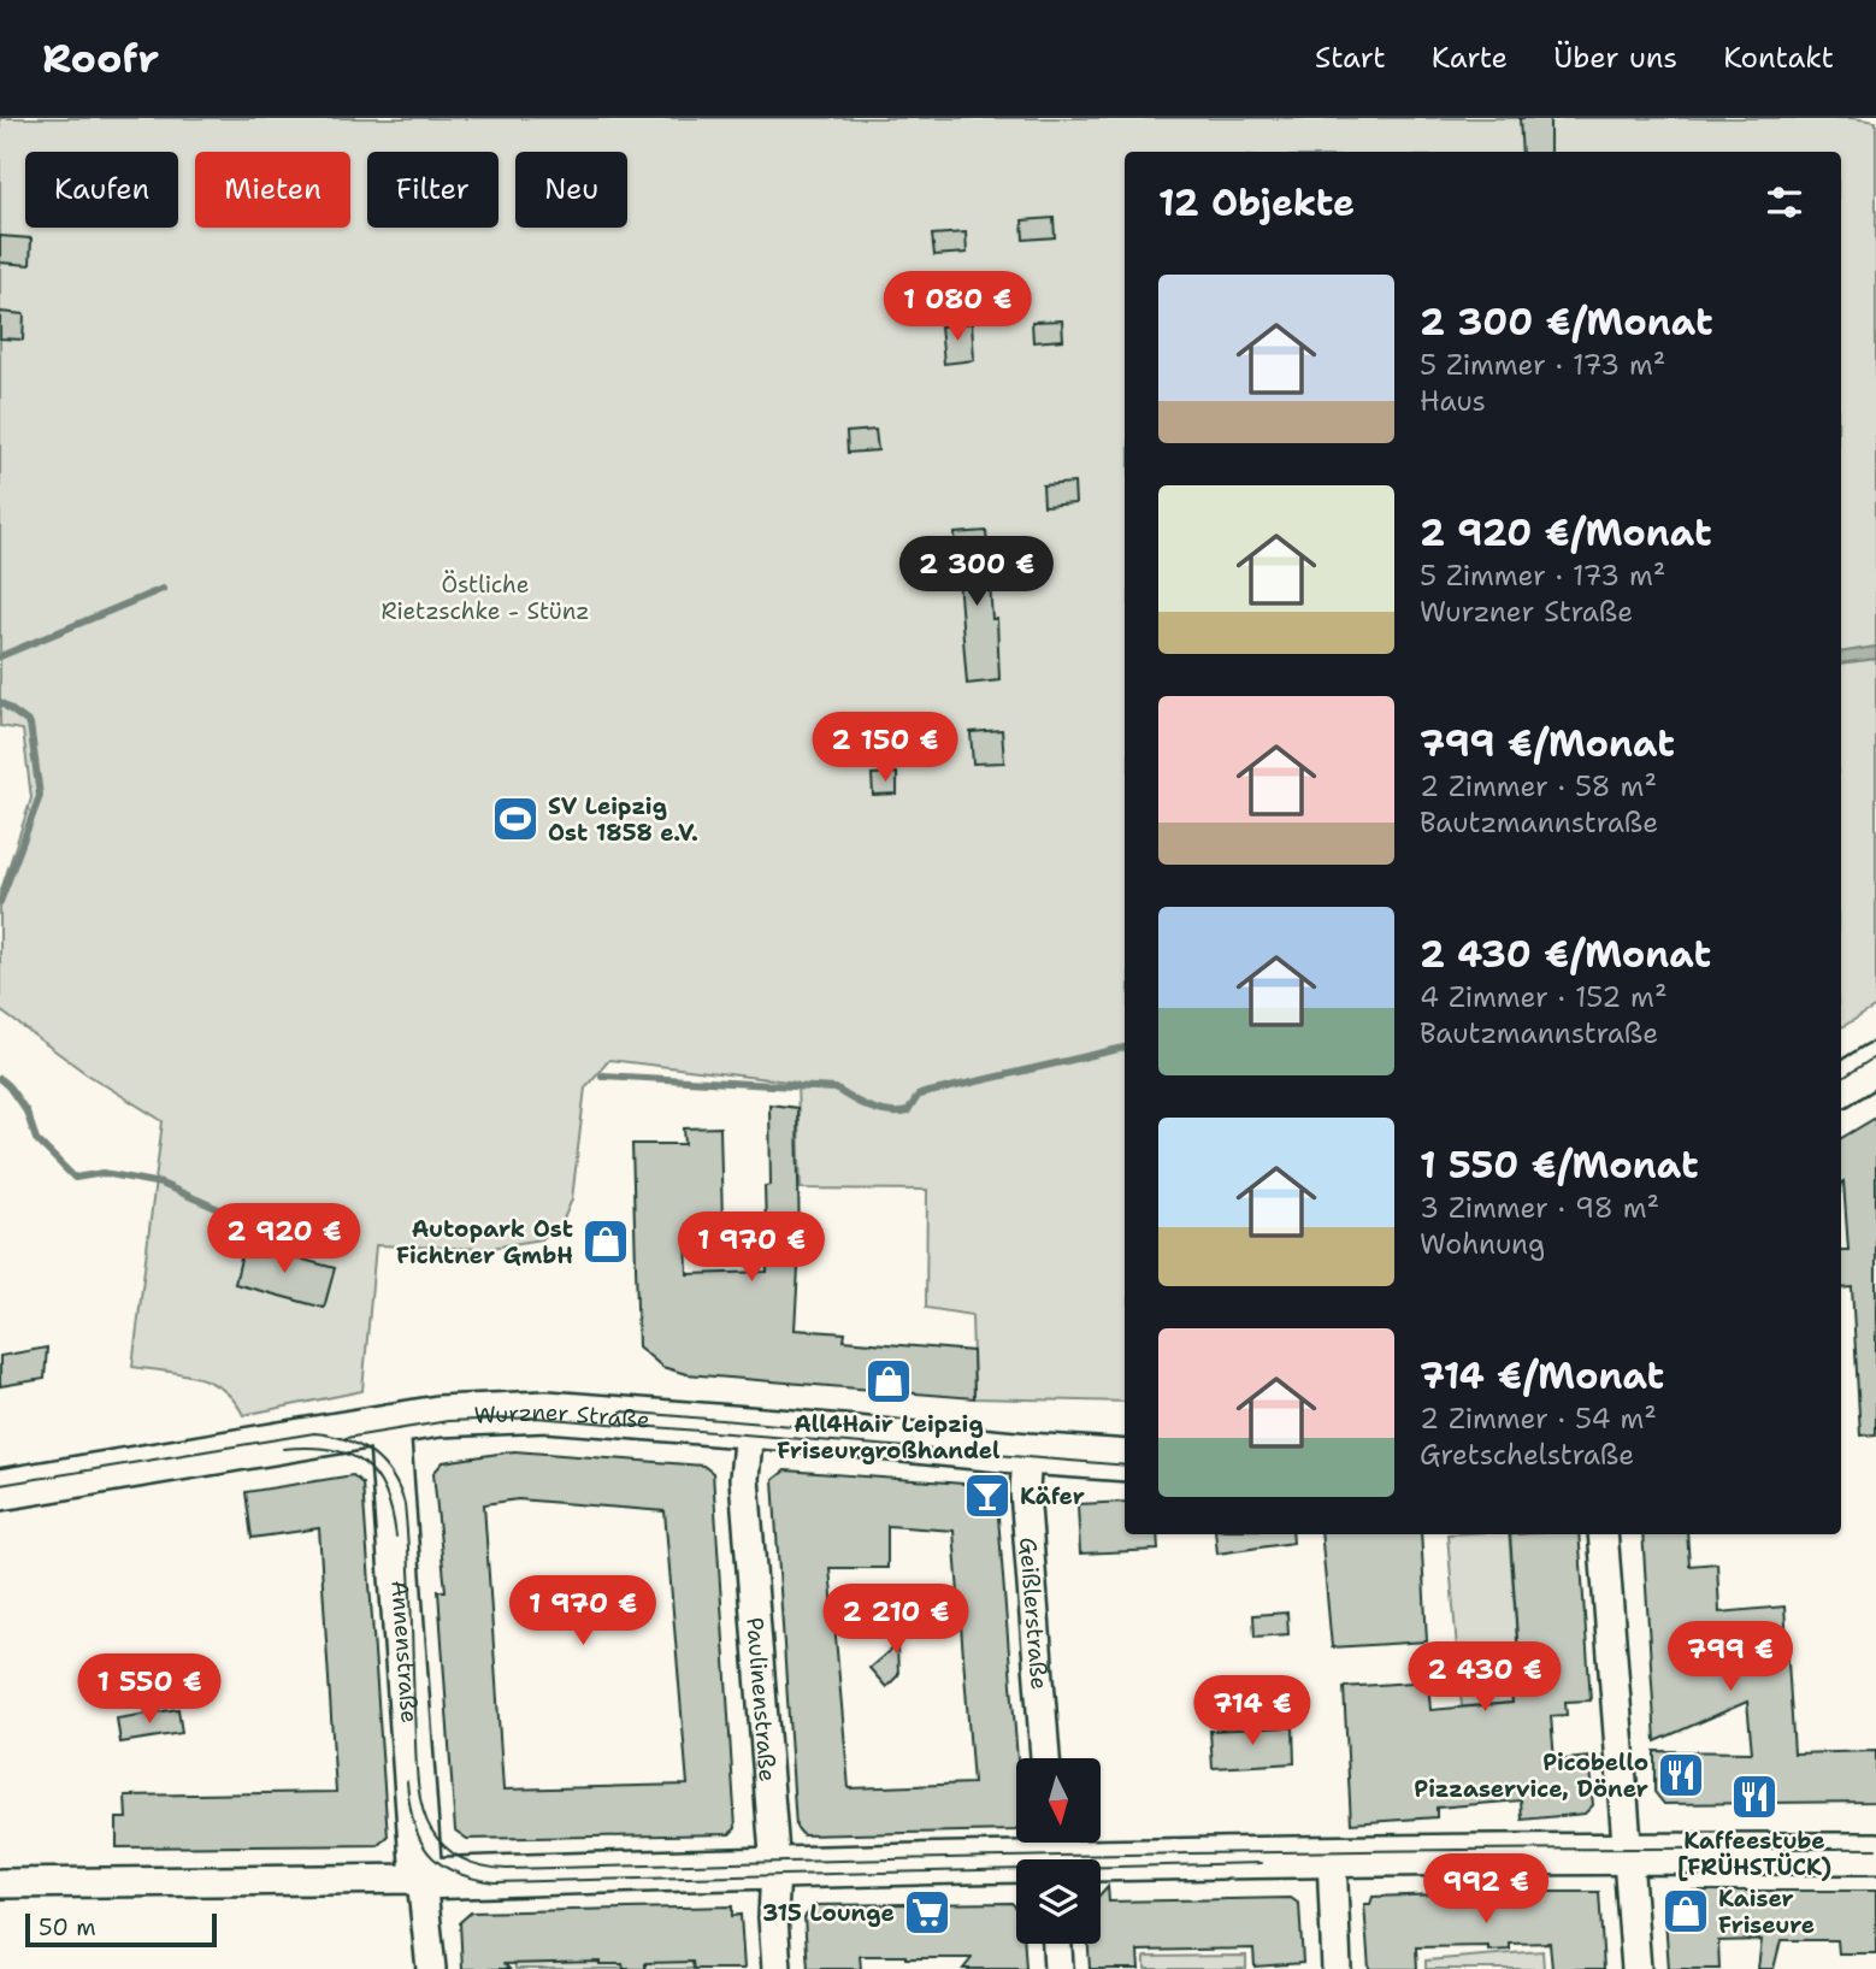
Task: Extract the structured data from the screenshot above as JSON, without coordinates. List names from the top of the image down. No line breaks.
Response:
{"streets":{"main road":["Wurzner Straße","Annenstraße"],"street":["Geißlerstraße","Paulinenstraße"]},"crossings":[["Wurzner Straße","Geißlerstraße"],["Wurzner Straße","Annenstraße"],["Wurzner Straße","Paulinenstraße"]],"parks":["Östliche Rietzschke - Stünz"],"places":{"sports":["SV Leipzig Ost 1858 e.V."],"shop":["Autopark Ost Fichtner GmbH","All4Hair Leipzig Friseurgroßhandel","Kaiser Friseure"],"bar":["Käfer"],"restaurant":["Picobello Pizzaservice, Döner","Kaffeestube [FRÜHSTÜCK)"],"supermarket":["315 Lounge"]},"scale_bar":"50 m","north":"bottom","page":{"header":"Roofr","nav":["Start","Karte","Über uns","Kontakt"],"chip":["Kaufen","Mieten","Filter","Neu"],"heading":"12 Objekte","list":[{"name":"2 300 €/Monat","note":"5 Zimmer · 173 m² · Haus"},{"name":"2 920 €/Monat","note":"5 Zimmer · 173 m² · Wurzner Straße"},{"name":"799 €/Monat","note":"2 Zimmer · 58 m² · Bautzmannstraße"},{"name":"2 430 €/Monat","note":"4 Zimmer · 152 m² · Bautzmannstraße"},{"name":"1 550 €/Monat","note":"3 Zimmer · 98 m² · Wohnung"},{"name":"714 €/Monat","note":"2 Zimmer · 54 m² · Gretschelstraße"}],"price":["1 080 €","2 300 €","2 150 €","2 920 €","1 970 €","1 970 €","2 210 €","799 €","2 430 €","1 550 €","714 €","992 €"],"scale":"50 m"}}
